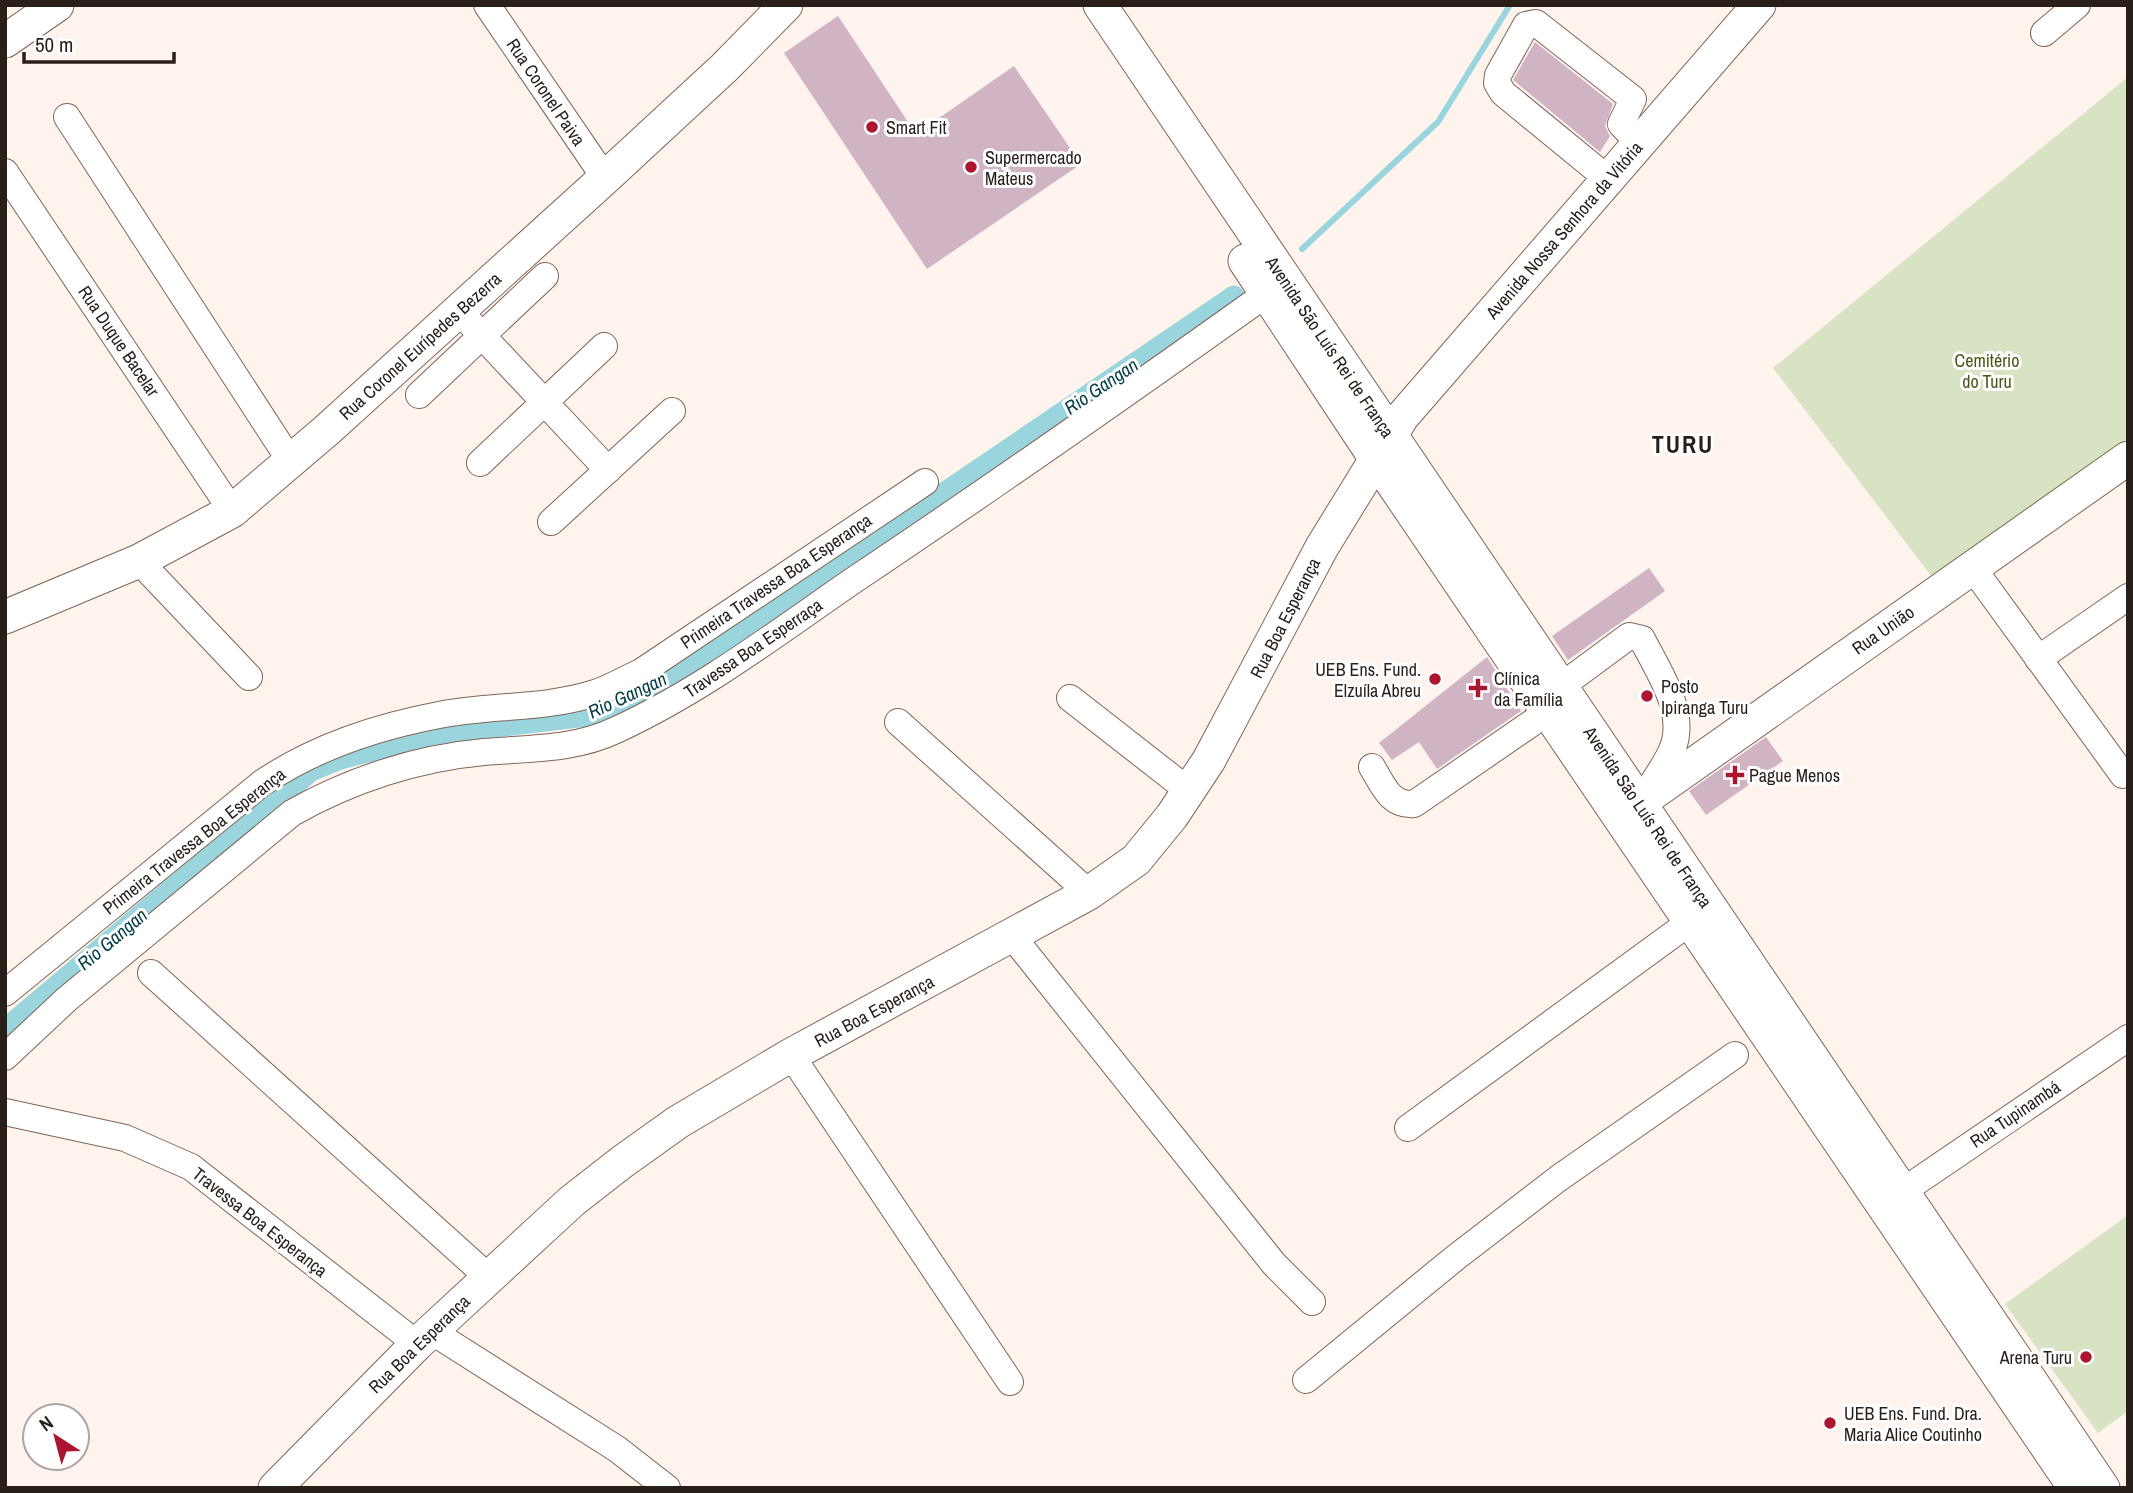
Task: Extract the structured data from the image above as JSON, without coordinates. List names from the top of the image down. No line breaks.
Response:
{"streets":{"main road":["Avenida Nossa Senhora da Vitória","Rua Coronel Eurípedes Bezerra","Avenida São Luís Rei de França","Rua Boa Esperança","Rua União"],"street":["Rua Coronel Paiva","Rua Duque Bacelar","Primeira Travessa Boa Esperança","Travessa Boa Esperraça","Rua Tupinambá","Travessa Boa Esperança"]},"crossings":[["Rua Coronel Paiva","Rua Coronel Eurípedes Bezerra"],["Avenida Nossa Senhora da Vitória","Avenida São Luís Rei de França"],["Avenida Nossa Senhora da Vitória","Rua Boa Esperança"],["Rua Duque Bacelar","Rua Coronel Eurípedes Bezerra"],["Avenida São Luís Rei de França","Rua Boa Esperança"],["Avenida São Luís Rei de França","Rua União"],["Avenida São Luís Rei de França","Travessa Boa Esperraça"],["Avenida São Luís Rei de França","Rua Tupinambá"],["Rua Boa Esperança","Travessa Boa Esperança"]],"districts":["TURU"],"water":["Rio Gangan"],"parks":["Cemitério do Turu"],"places":{"other":["Smart Fit","Supermercado Mateus","UEB Ens. Fund. Elzuíla Abreu","Posto Ipiranga Turu","Arena Turu","UEB Ens. Fund. Dra. Maria Alice Coutinho"],"health":["Clínica da Família","Pague Menos"]},"scale_bar":"50 m","north":"top left"}
